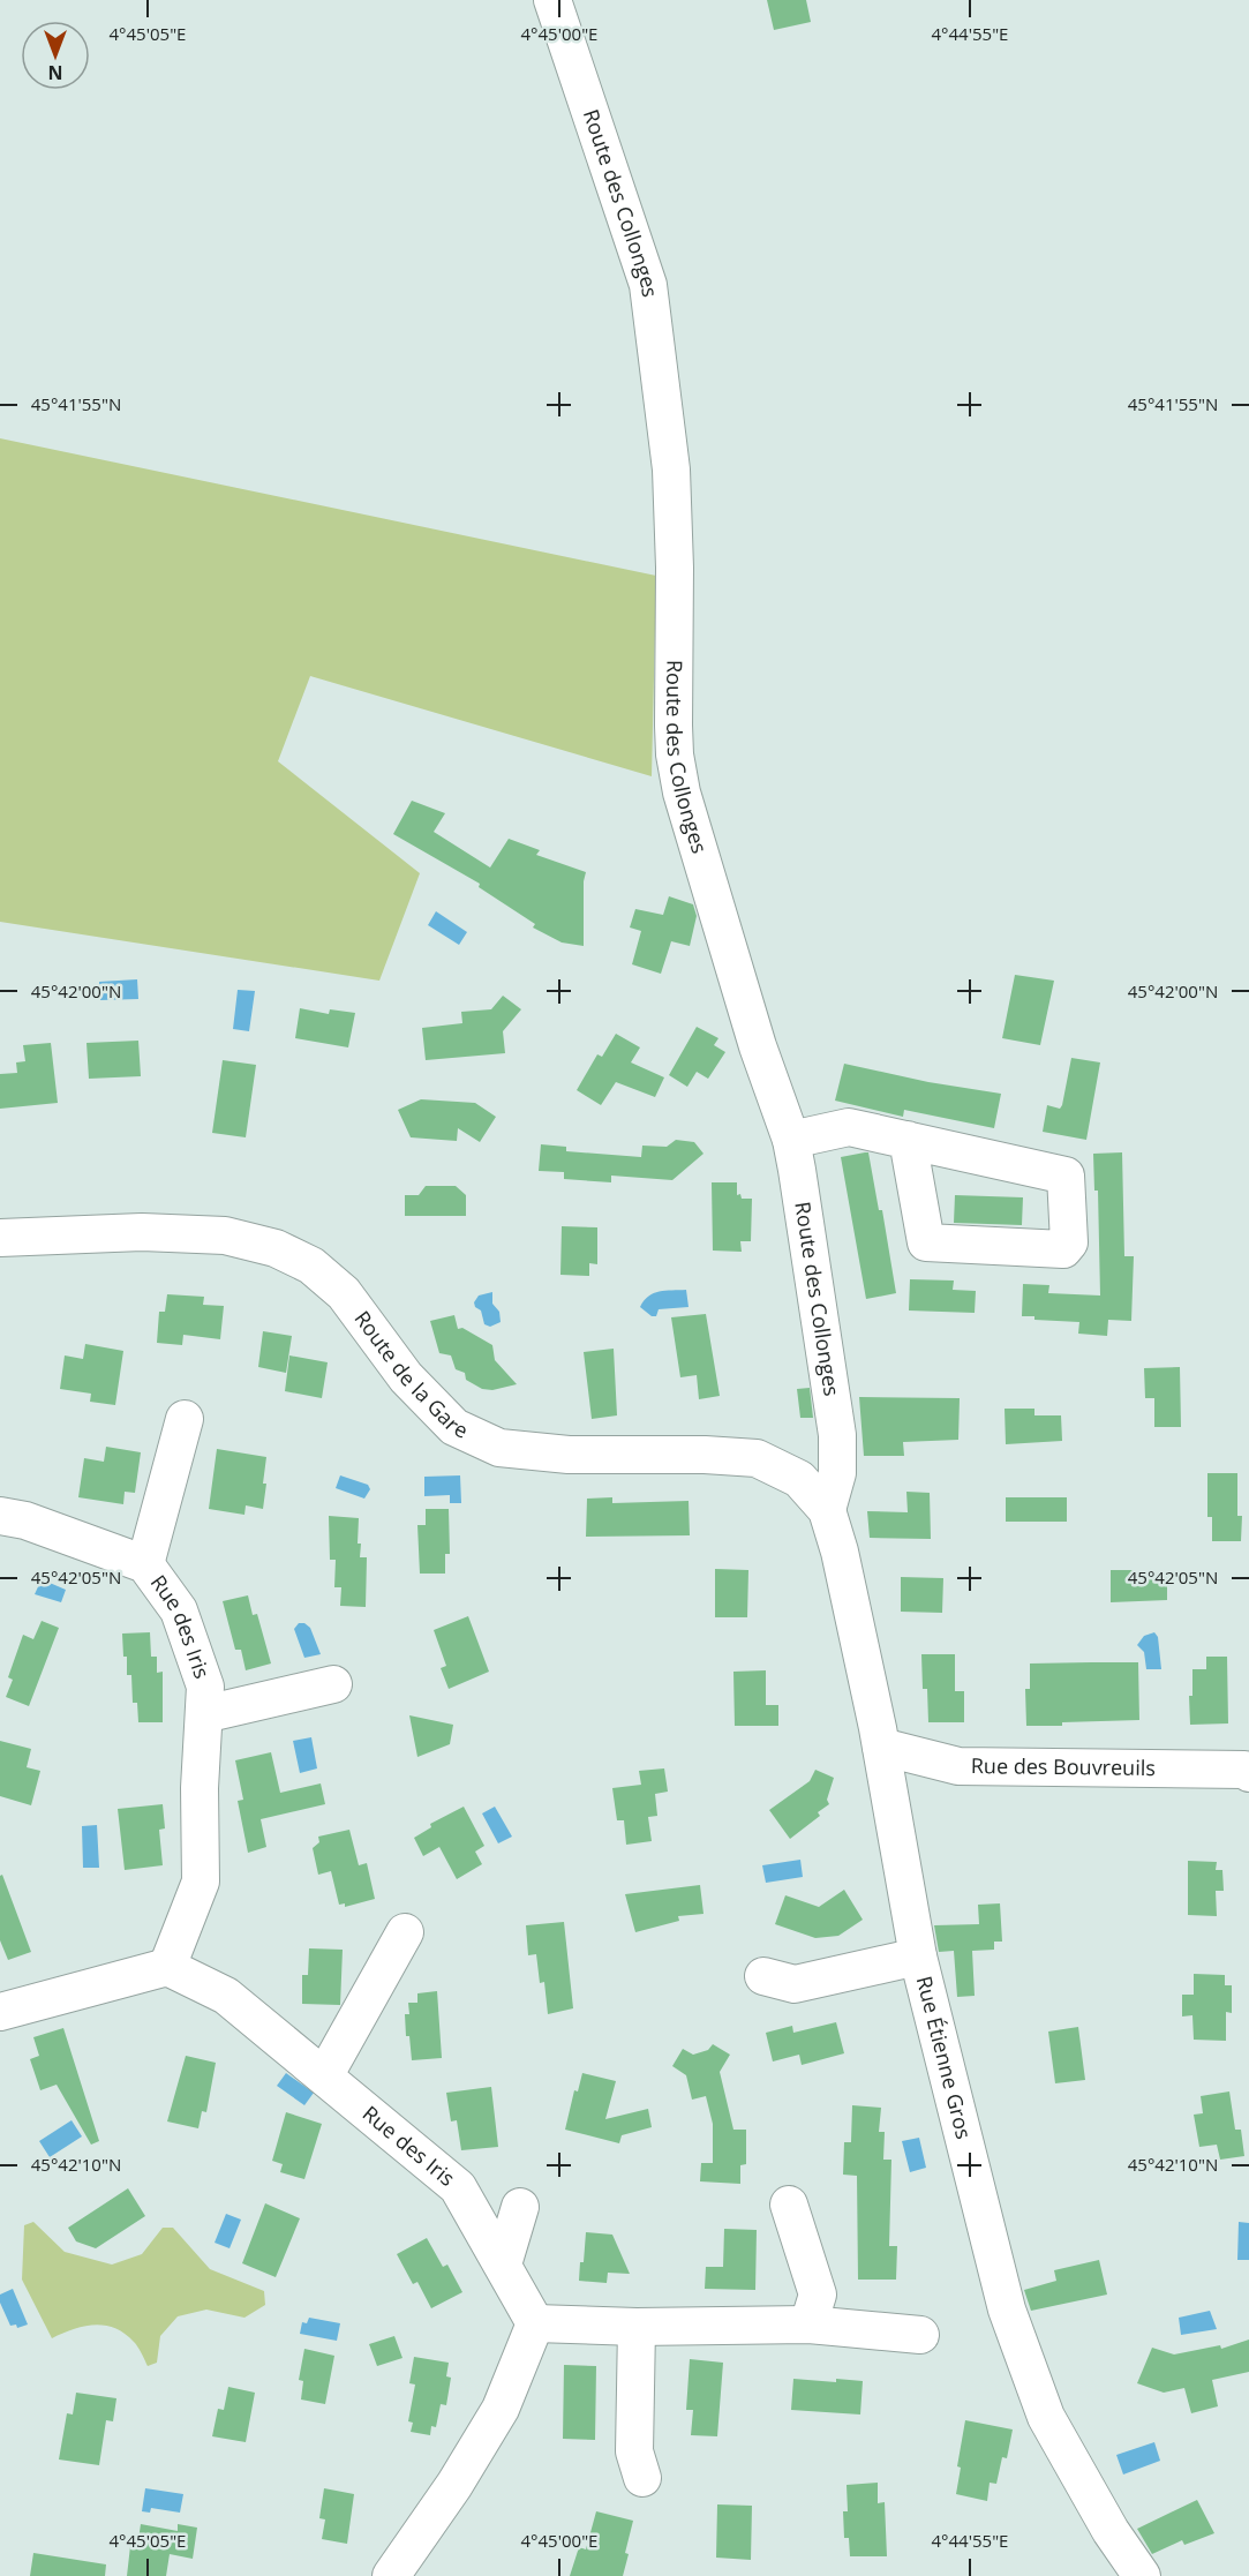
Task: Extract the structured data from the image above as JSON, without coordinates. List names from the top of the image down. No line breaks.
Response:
{"streets":{"street":["Route des Collonges","Route de la Gare","Rue des Iris","Rue des Bouvreuils","Rue Étienne Gros"]},"crossings":[["Route des Collonges","Route de la Gare"],["Route des Collonges","Rue Étienne Gros"],["Route de la Gare","Rue Étienne Gros"],["Rue des Bouvreuils","Rue Étienne Gros"]],"north":"bottom","coordinates":["4°45'05\"E","4°45'00\"E","4°44'55\"E","45°41'55\"N","45°42'00\"N","45°42'05\"N","45°42'10\"N"]}
